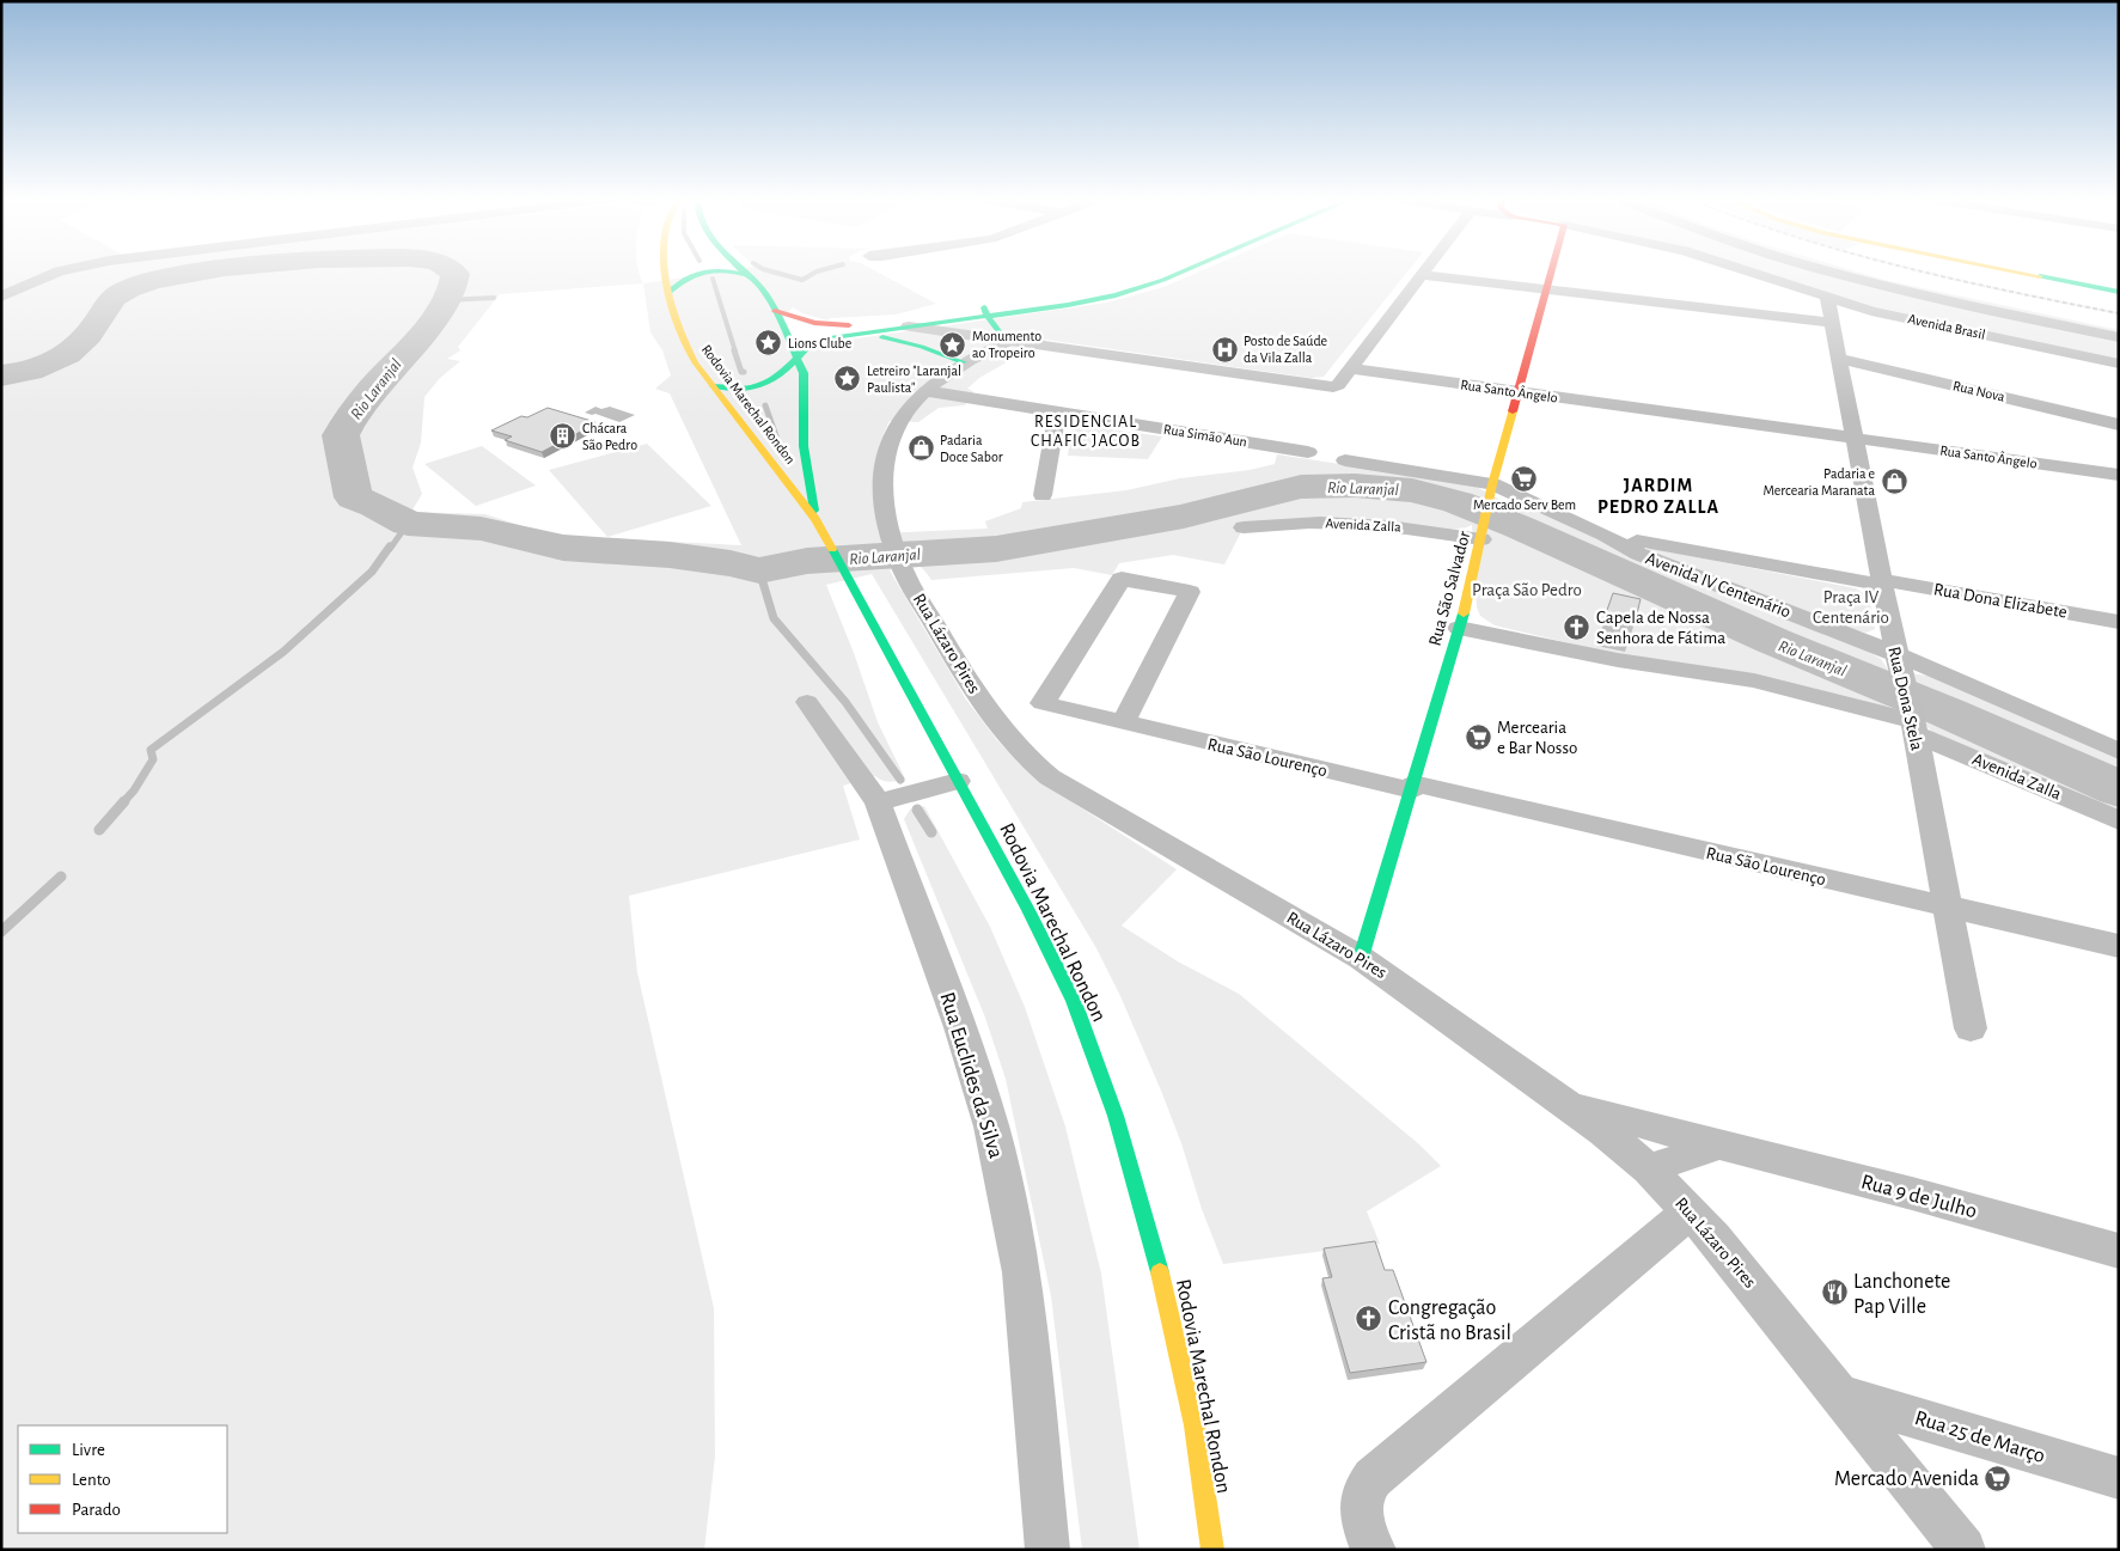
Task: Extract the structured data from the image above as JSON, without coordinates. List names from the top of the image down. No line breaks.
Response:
{"streets":{"main road":["Rodovia Marechal Rondon","Rua São Salvador"],"street":["Avenida Brasil","Rua Santo Ângelo","Rua Nova","Rua Simão Aun","Avenida Zalla","Avenida IV Centenário","Rua Dona Elizabete","Rua Lázaro Pires","Rua Dona Stela","Rua São Lourenço","Rua Euclides da Silva","Rua 9 de Julho","Rua 25 de Março"]},"crossings":[["Avenida Brasil","Rua Dona Stela"],["Rua Santo Ângelo","Rua São Salvador"],["Rua Santo Ângelo","Rua Dona Stela"],["Rua Nova","Rua Dona Stela"],["Rua Simão Aun","Rua Lázaro Pires"],["Avenida Zalla","Rua São Salvador"],["Avenida Zalla","Rua Dona Stela"],["Avenida IV Centenário","Rua São Salvador"],["Avenida IV Centenário","Rua Dona Elizabete"],["Avenida IV Centenário","Rua Dona Stela"],["Rua São Salvador","Rua Lázaro Pires"],["Rua São Salvador","Rua São Lourenço"],["Rua Dona Elizabete","Rua Dona Stela"],["Rua Lázaro Pires","Rua 9 de Julho"],["Rua Lázaro Pires","Rua 25 de Março"],["Rua Dona Stela","Rua São Lourenço"]],"districts":["RESIDENCIAL CHAFIC JACOB","JARDIM PEDRO ZALLA"],"water":["Rio Laranjal"],"parks":["Praça São Pedro","Praça IV Centenário"],"places":{"place":["Lions Clube","Monumento ao Tropeiro","Letreiro \"Laranjal Paulista\""],"hospital":["Posto de Saúde da Vila Zalla"],"building":["Chácara São Pedro"],"shop":["Padaria Doce Sabor","Padaria e Mercearia Maranata"],"supermarket":["Mercado Serv Bem","Mercearia e Bar Nosso","Mercado Avenida"],"church":["Capela de Nossa Senhora de Fátima","Congregação Cristã no Brasil"],"restaurant":["Lanchonete Pap Ville"]},"legend":["Livre","Lento","Parado"]}
